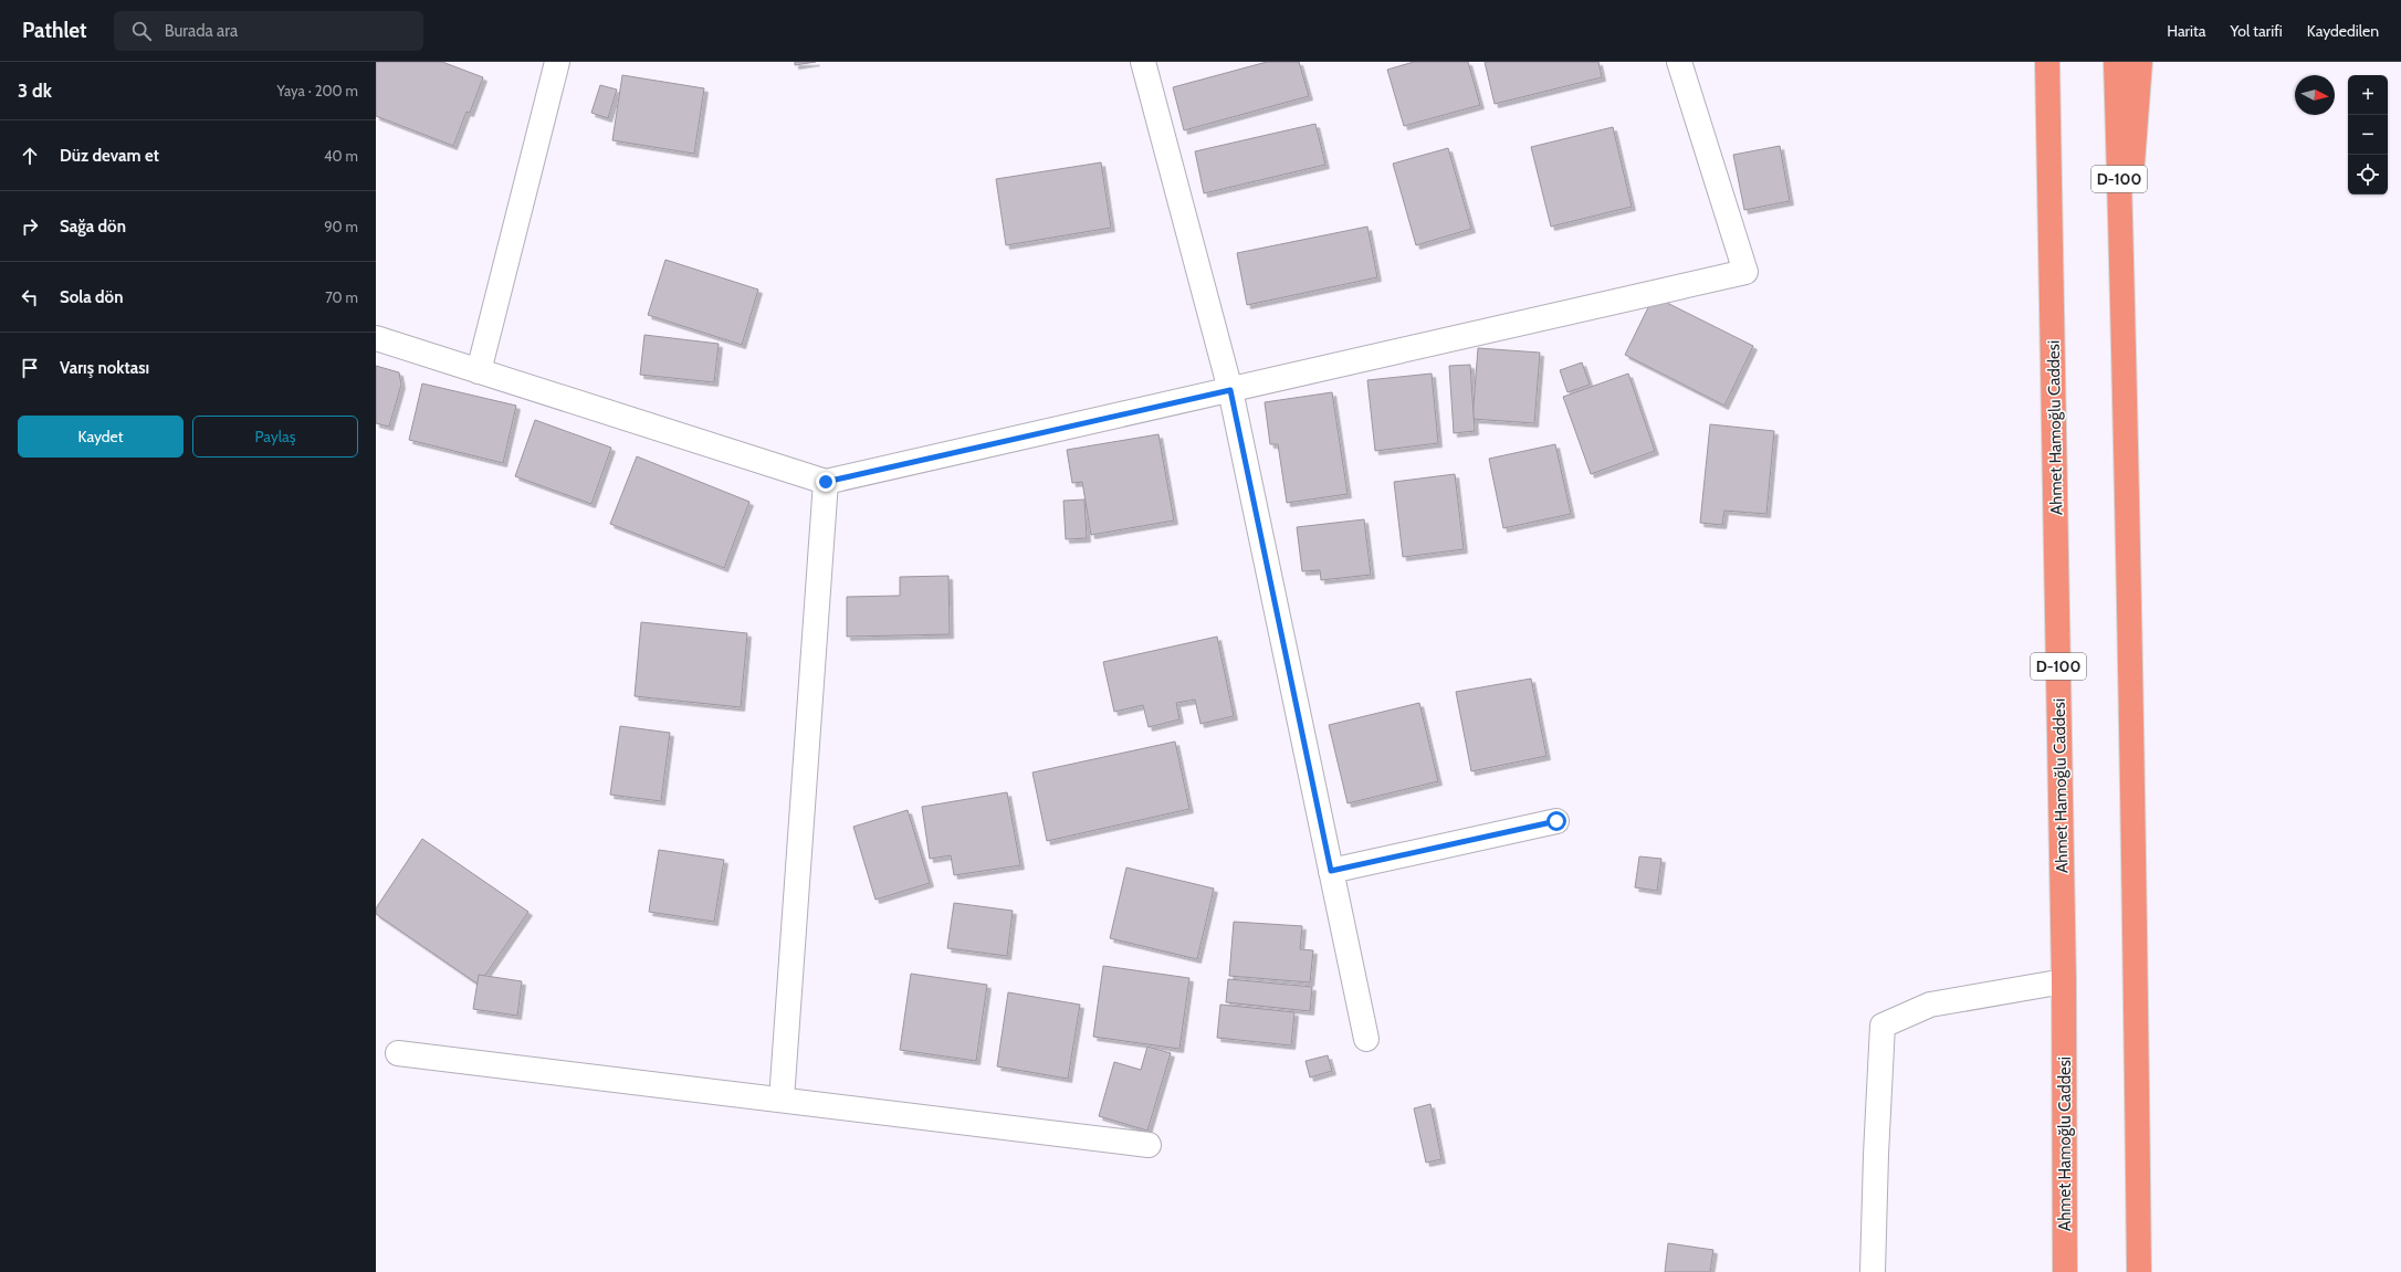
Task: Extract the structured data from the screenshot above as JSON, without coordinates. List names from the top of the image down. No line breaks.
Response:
{"streets":{"highway":["D-100","Ahmet Hamoğlu Caddesi"]},"north":"right","page":{"header":"Pathlet","search":"Burada ara","nav":["Harita","Yol tarifi","Kaydedilen"],"heading":["3 dk","Yaya · 200 m"],"map_buttons":["+","−"],"list":[["Düz devam et","40 m"],["Sağa dön","90 m"],["Sola dön","70 m"],"Varış noktası"],"buttons":["Kaydet","Paylaş"]}}
